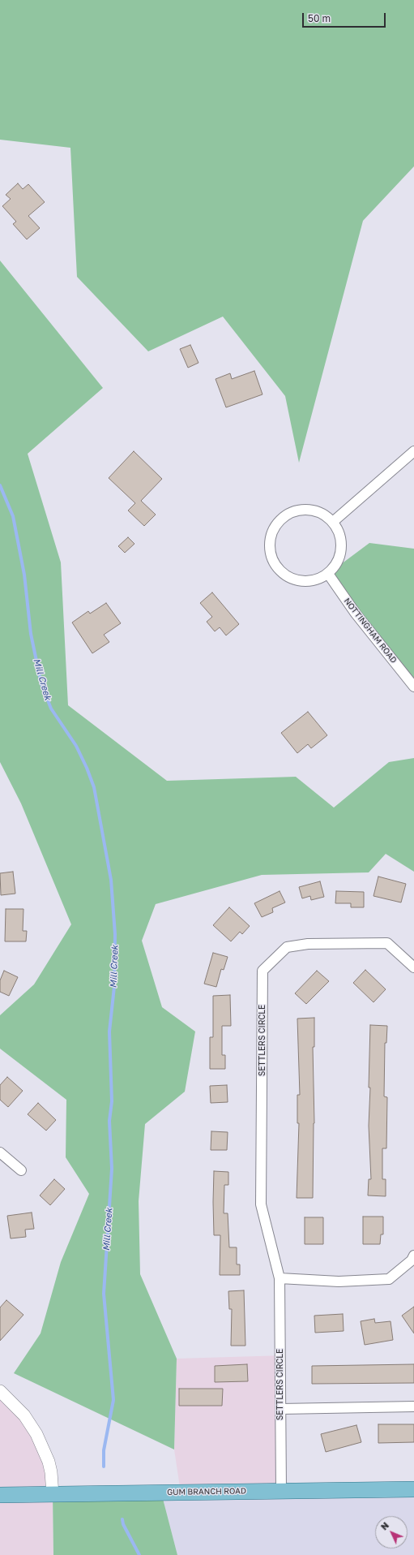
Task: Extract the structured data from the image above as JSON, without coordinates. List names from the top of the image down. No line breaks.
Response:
{"streets":{"main road":["GUM BRANCH ROAD"],"street":["NOTTINGHAM ROAD","SETTLERS CIRCLE"]},"crossings":[["SETTLERS CIRCLE","GUM BRANCH ROAD"]],"water":["Mill Creek"],"scale_bar":"50 m","north":"top left"}
